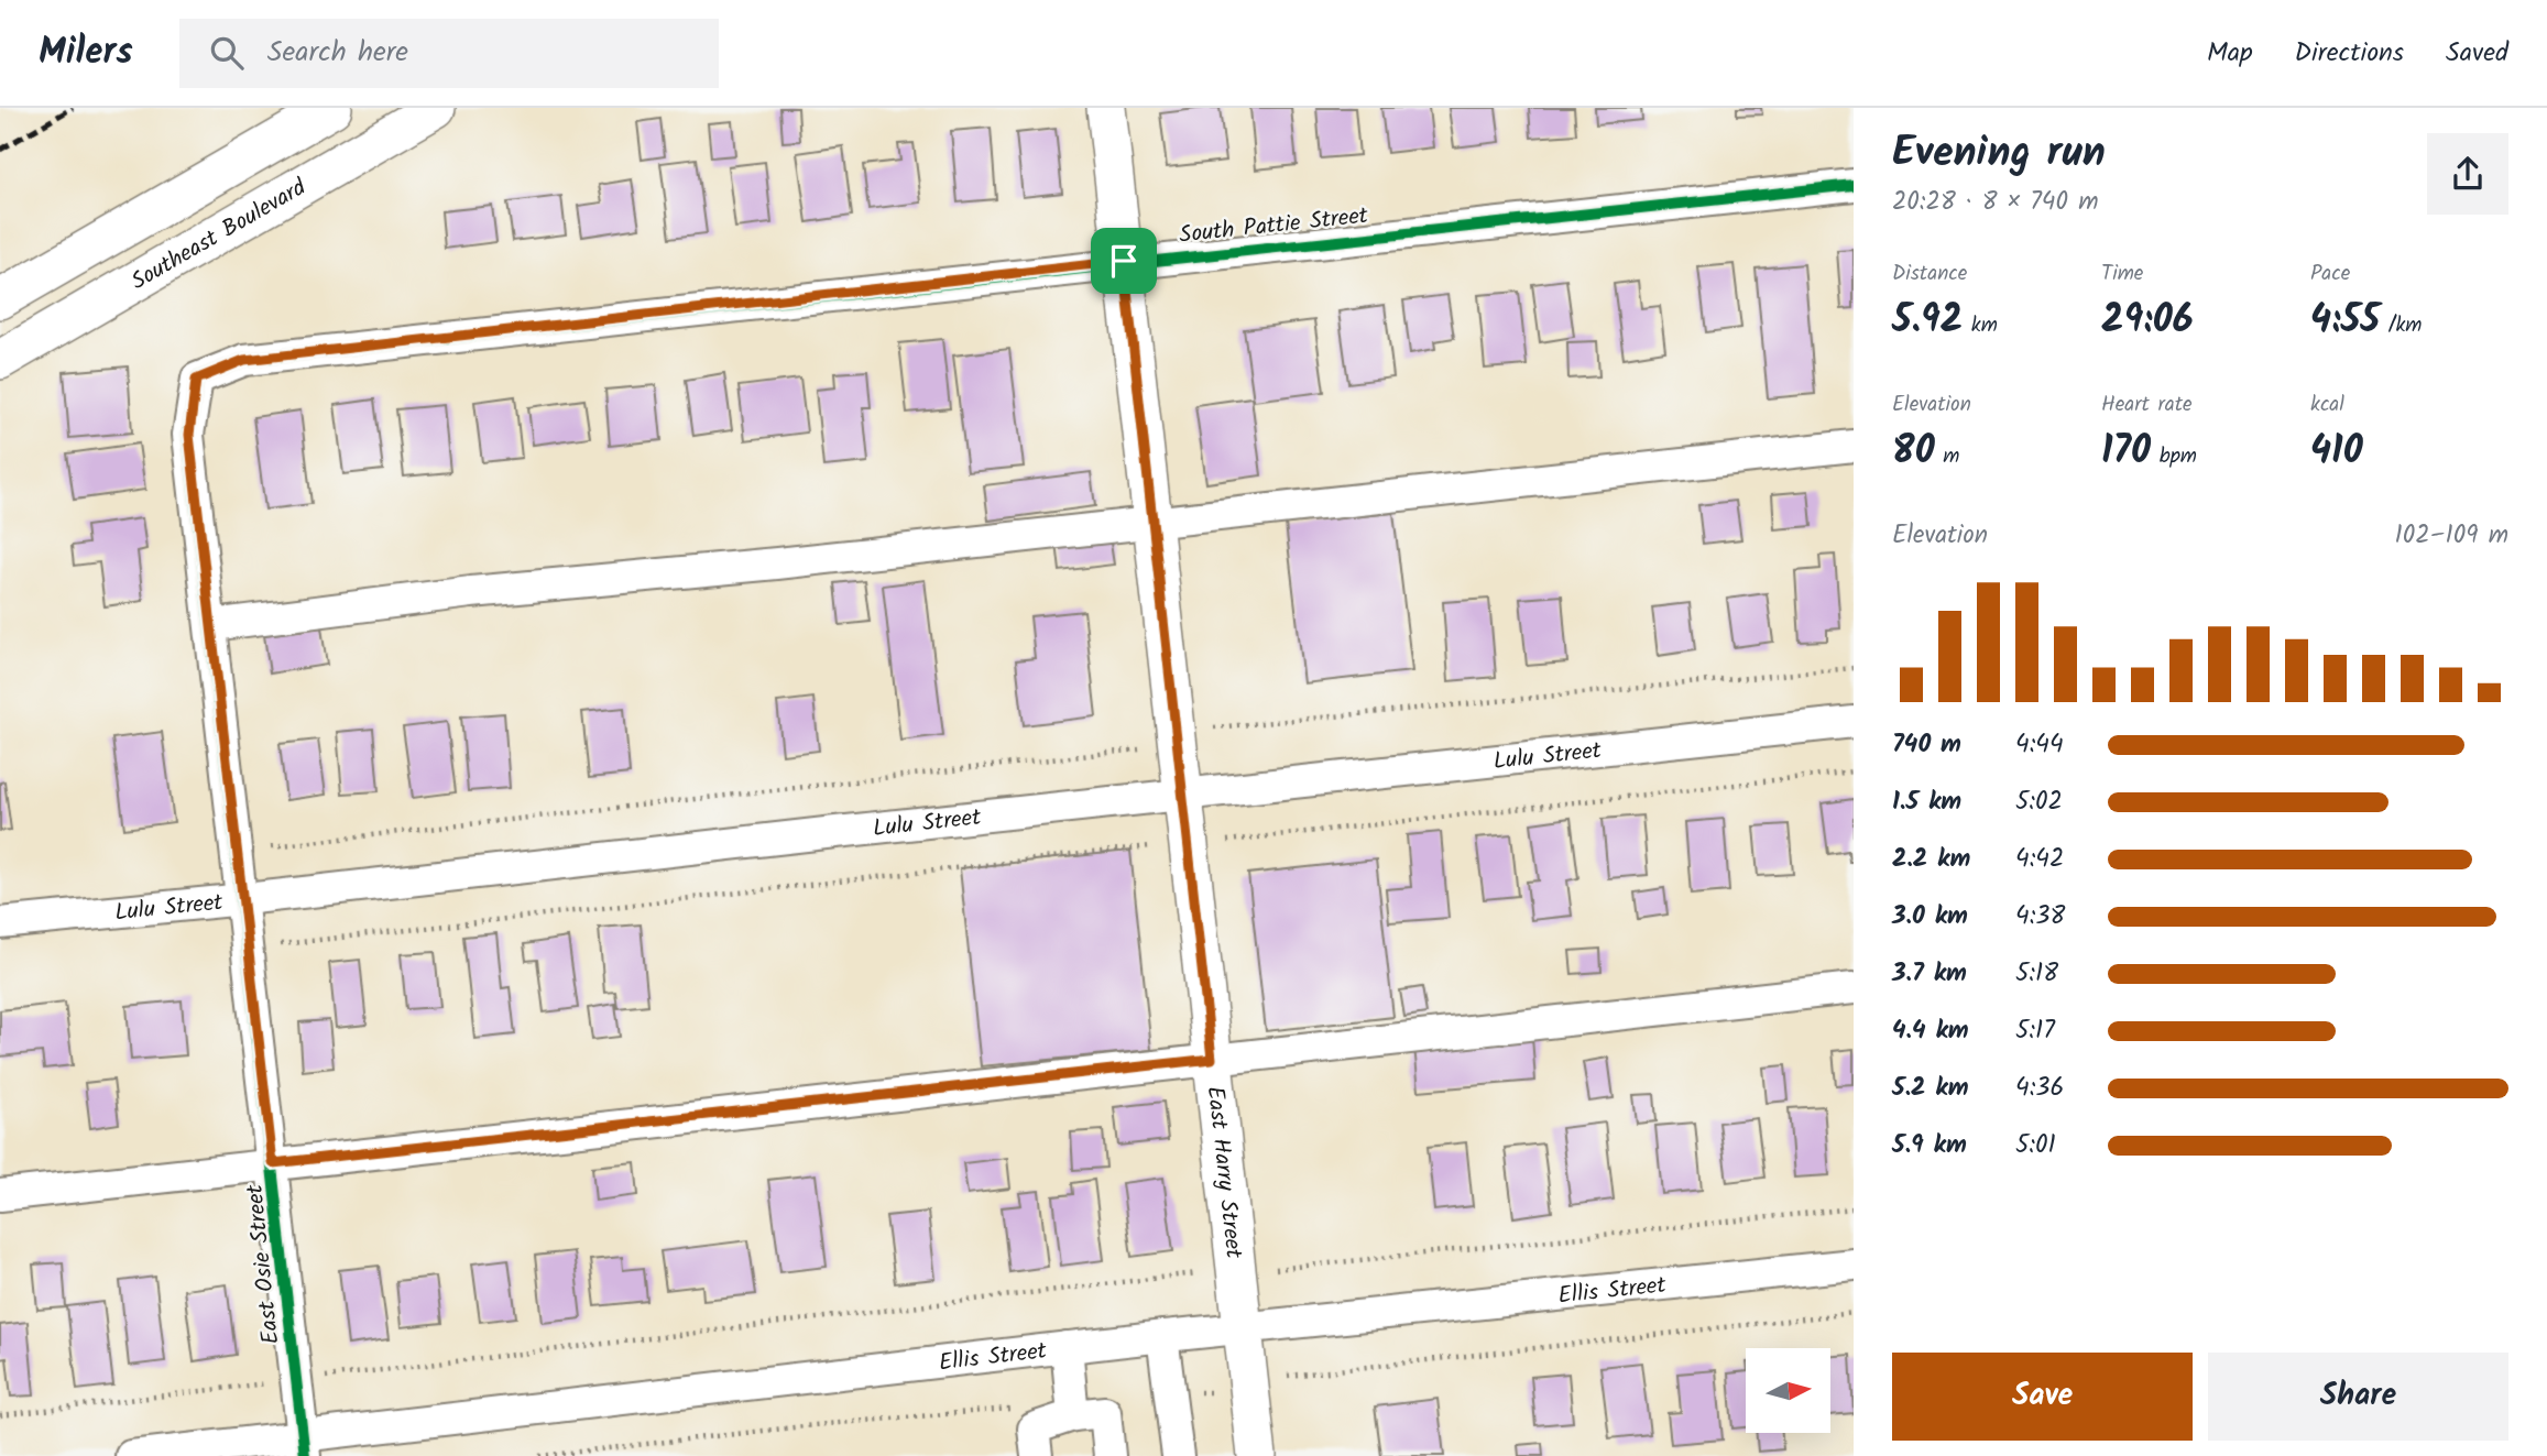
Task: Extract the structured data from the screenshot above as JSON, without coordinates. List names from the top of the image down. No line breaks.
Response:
{"streets":{"main road":["Southeast Boulevard","East Harry Street"],"street":["South Pattie Street","Lulu Street","East Osie Street","Ellis Street"]},"crossings":[["South Pattie Street","East Harry Street"],["South Pattie Street","East Osie Street"],["Lulu Street","East Harry Street"],["Lulu Street","East Osie Street"],["East Harry Street","Ellis Street"],["East Osie Street","Ellis Street"]],"north":"right","page":{"header":"Milers","search":"Search here","nav":["Map","Directions","Saved"],"heading":["Evening run","20:28 · 8 × 740 m"],"stats":[["Distance","5.92 km"],["Time","29:06"],["Pace","4:55 /km"],["Elevation","80 m"],["Heart rate","170 bpm"],["kcal","410"]],"chart":["Elevation","102–109 m"],"list":[{"name":"740 m","note":"4:44"},{"name":"1.5 km","note":"5:02"},{"name":"2.2 km","note":"4:42"},{"name":"3.0 km","note":"4:38"},{"name":"3.7 km","note":"5:18"},{"name":"4.4 km","note":"5:17"},{"name":"5.2 km","note":"4:36"},{"name":"5.9 km","note":"5:01"}],"buttons":["Save","Share"]}}
